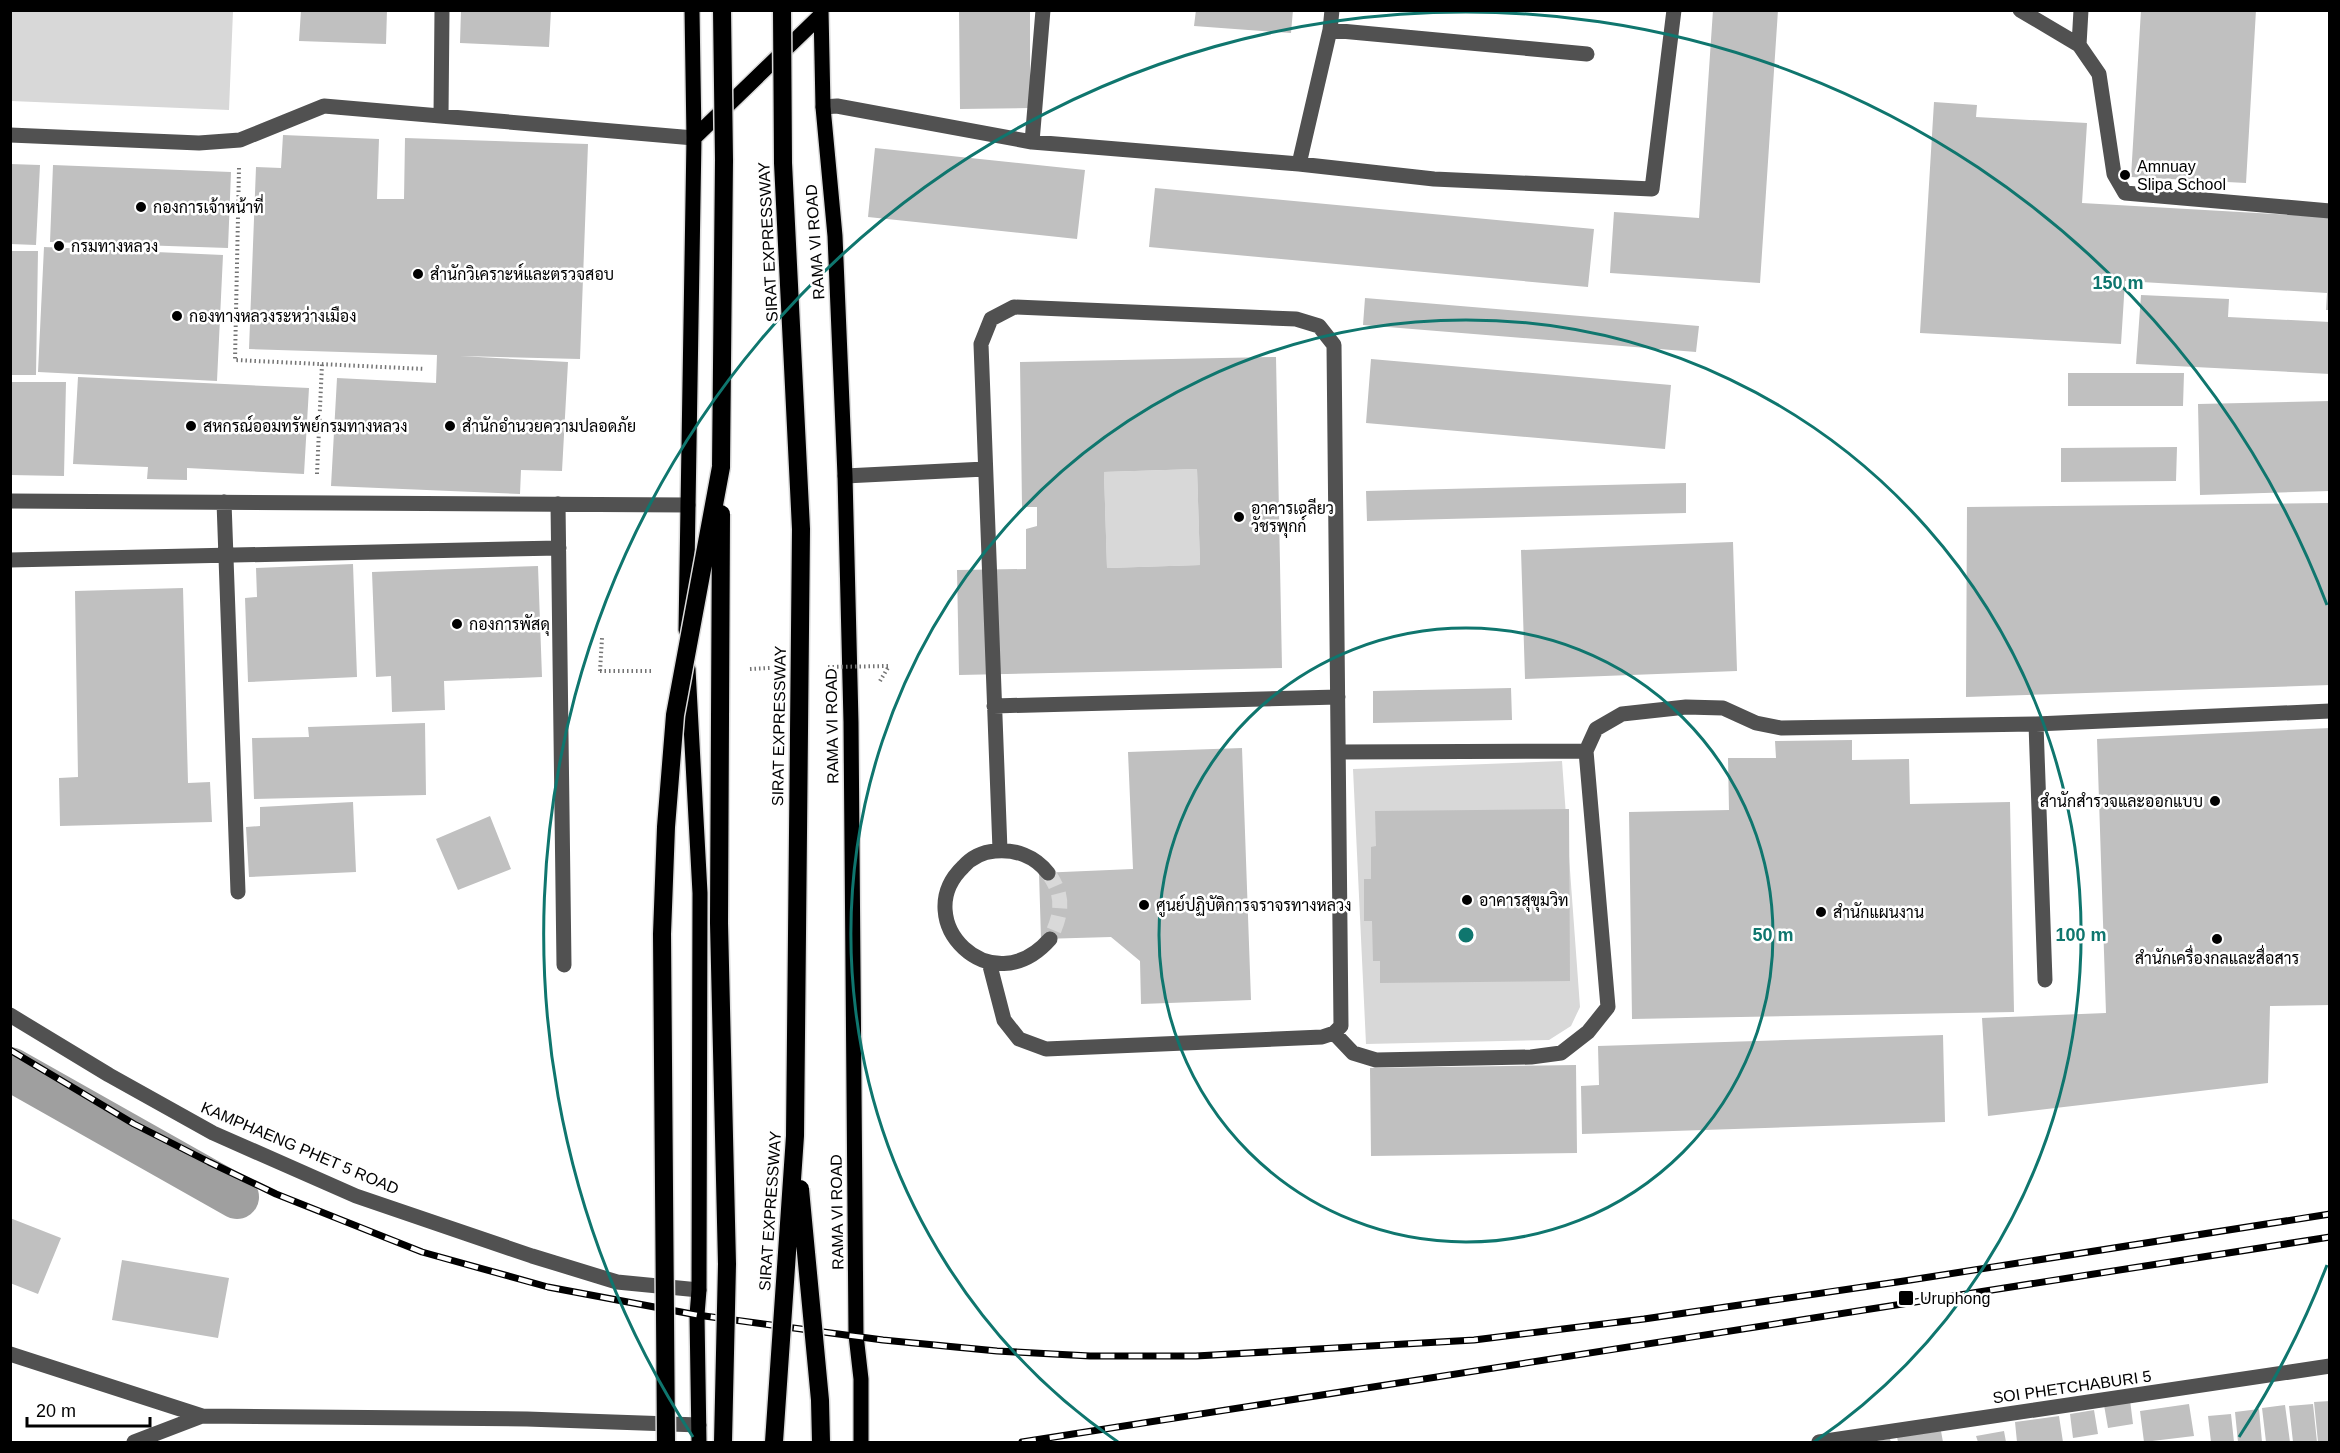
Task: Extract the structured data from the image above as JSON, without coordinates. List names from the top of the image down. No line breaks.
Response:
{"streets":{"highway":["SIRAT EXPRESSWAY"],"main road":["RAMA VI ROAD"],"street":["KAMPHAENG PHET 5 ROAD","SOI PHETCHABURI 5"]},"places":{"other":["Amnuay Slipa School","กองการเจ้าหน้าที่","กรมทางหลวง","สำนักวิเคราะห์และตรวจสอบ","กองทางหลวงระหว่างเมือง","สหกรณ์ออมทรัพย์กรมทางหลวง","สำนักอำนวยความปลอดภัย","อาคารเฉลียว วัชรพุกก์","กองการพัสดุ","สำนักสำรวจและออกแบบ","อาคารสุขุมวิท","ศูนย์ปฏิบัติการจราจรทางหลวง","สำนักแผนงาน","สำนักเครื่องกลและสื่อสาร"],"transit":["Uruphong"]},"scale_bar":"20 m","rings":["150 m","50 m","100 m"]}
